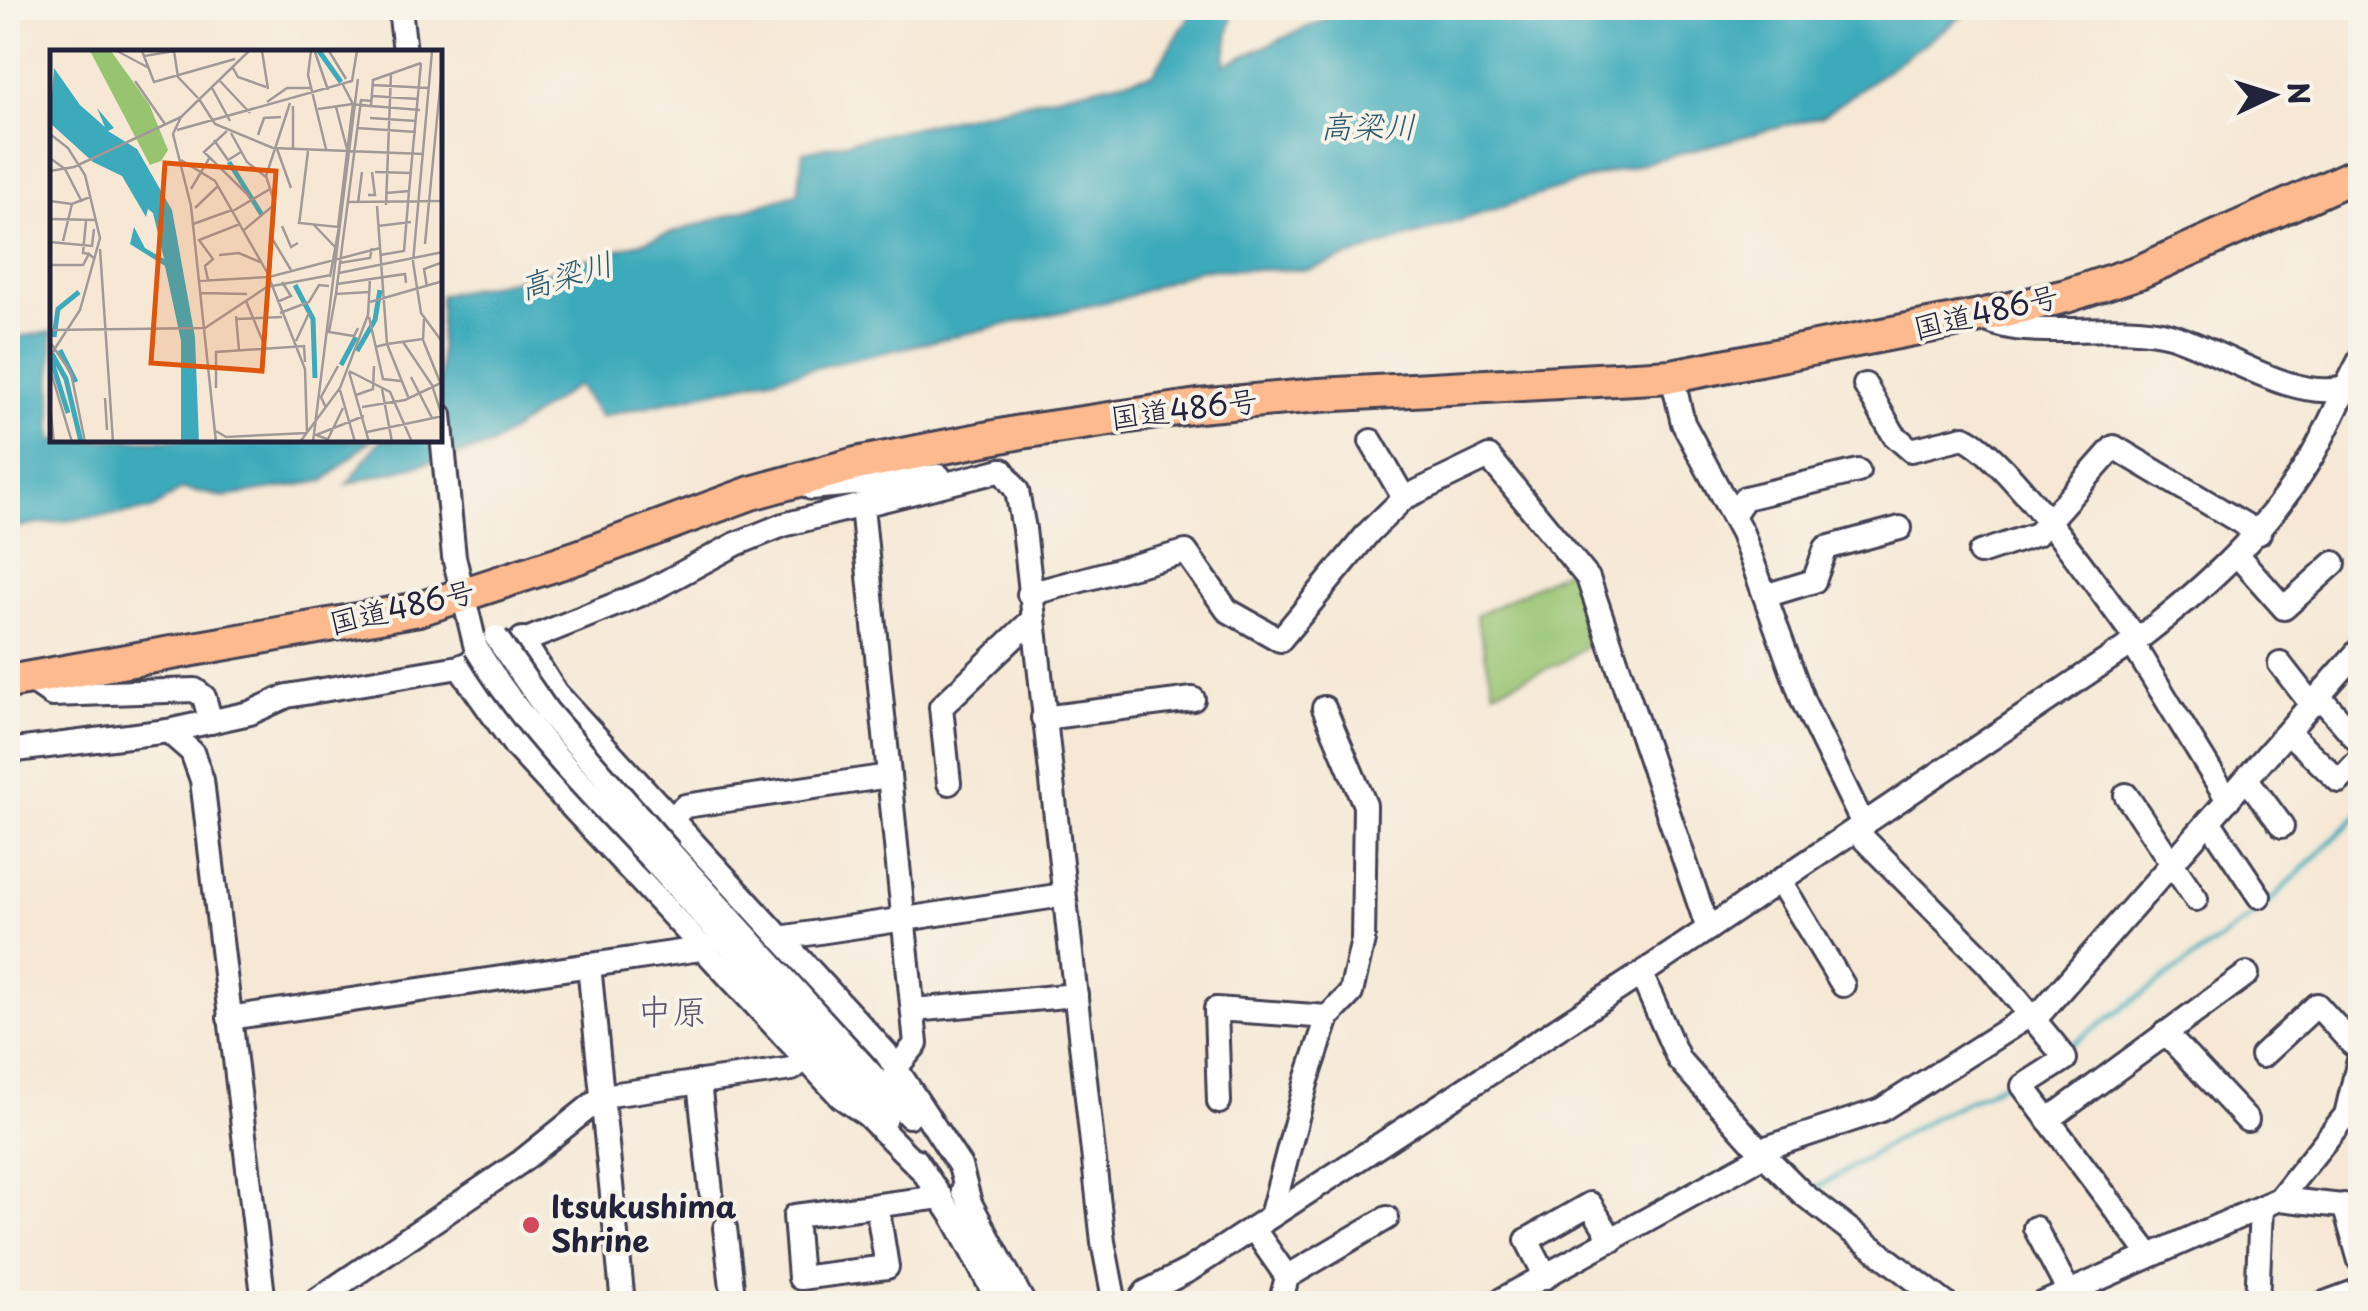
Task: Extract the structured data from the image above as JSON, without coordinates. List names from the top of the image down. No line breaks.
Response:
{"streets":{"highway":["国道486号"]},"districts":["中原"],"water":["高梁川"],"places":["Itsukushima Shrine"],"north":"right"}
